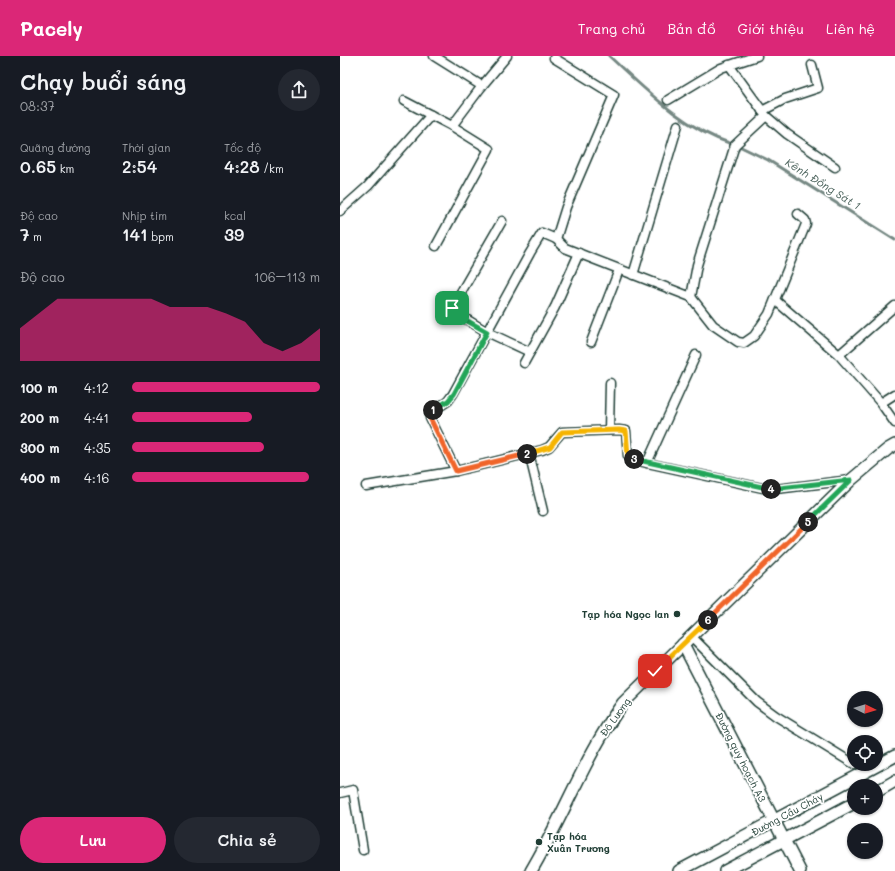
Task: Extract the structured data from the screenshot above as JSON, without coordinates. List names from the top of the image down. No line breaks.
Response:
{"streets":{"main road":["Đô Lương","Đường quy hoạch A3","Đường Cầu Cháy"]},"crossings":[["Đô Lương","Đường quy hoạch A3"],["Đường quy hoạch A3","Đường Cầu Cháy"]],"water":["Kênh Đồng Sát 1"],"places":["Tạp hóa Ngọc lan","Tạp hóa Xuân Trương"],"north":"right","page":{"header":"Pacely","nav":["Trang chủ","Bản đồ","Giới thiệu","Liên hệ"],"heading":["Chạy buổi sáng","08:37"],"stats":[["Quãng đường","0.65 km"],["Thời gian","2:54"],["Tốc độ","4:28 /km"],["Độ cao","7 m"],["Nhịp tim","141 bpm"],["kcal","39"]],"chart":["Độ cao","106–113 m"],"list":[{"name":"100 m","note":"4:12"},{"name":"200 m","note":"4:41"},{"name":"300 m","note":"4:35"},{"name":"400 m","note":"4:16"}],"pins":["1","2","3","4","5","6"],"map_buttons":["+","−"],"buttons":["Lưu","Chia sẻ"]}}
